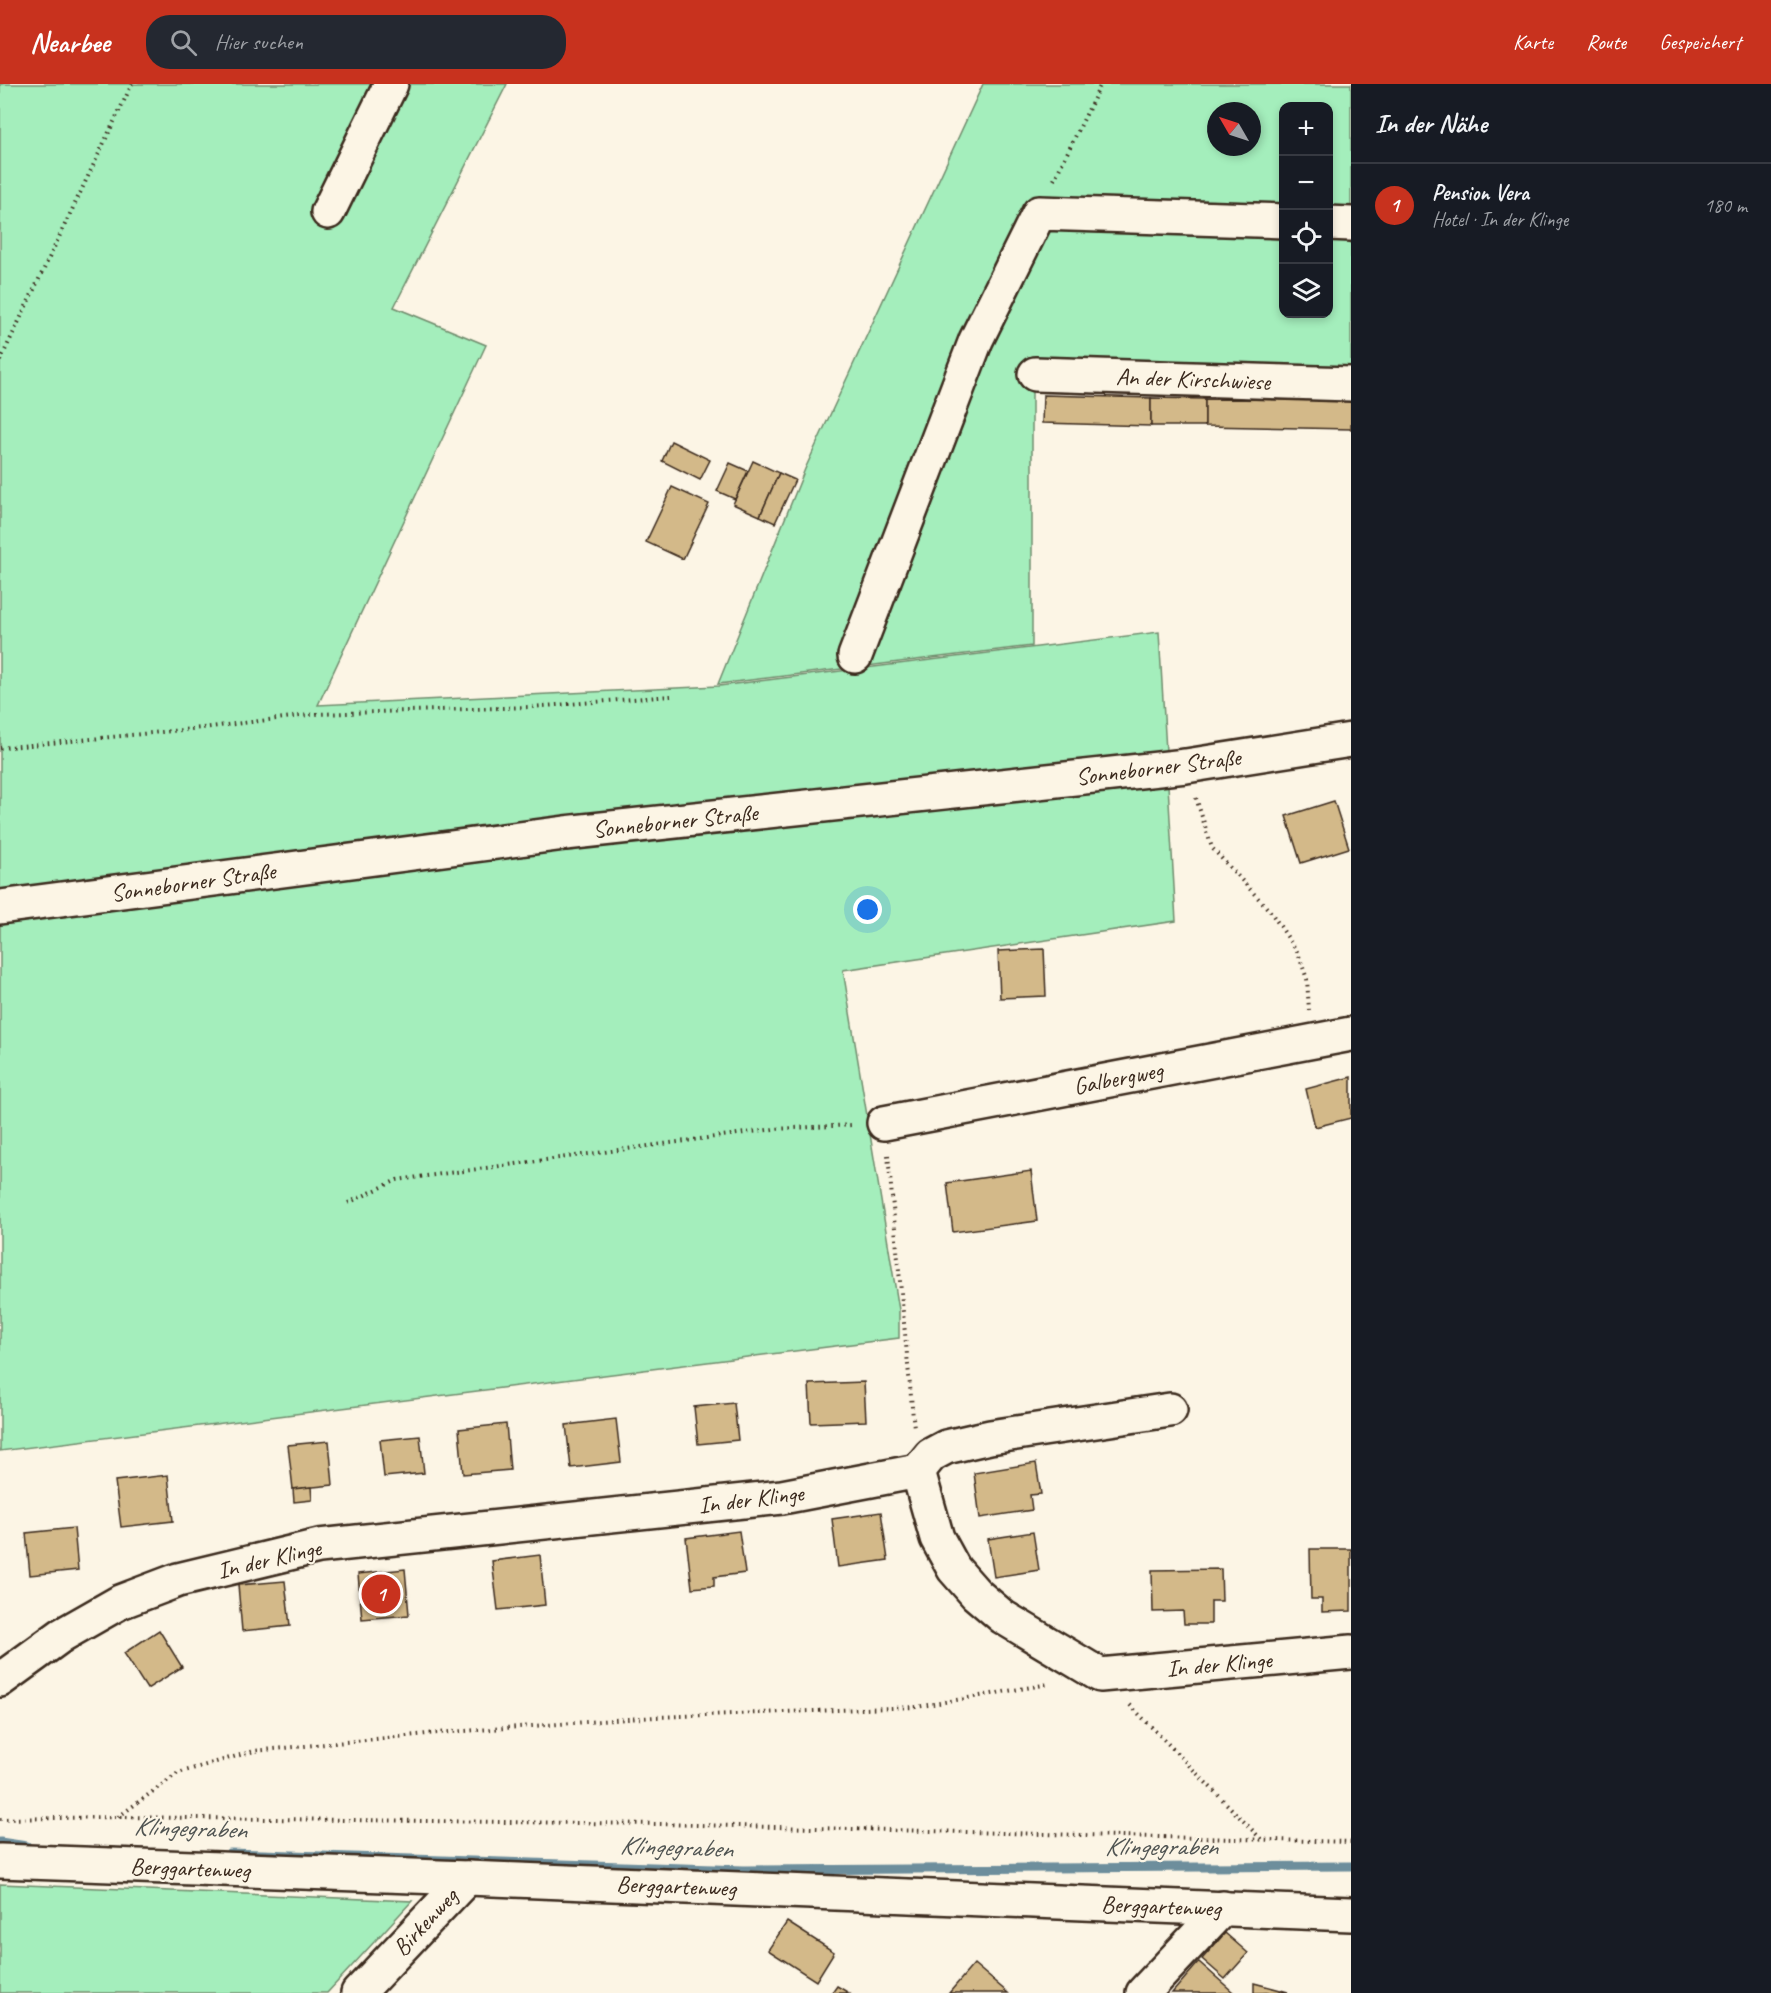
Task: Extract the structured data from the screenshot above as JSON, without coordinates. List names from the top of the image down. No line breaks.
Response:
{"streets":{"street":["An der Kirschwiese","Sonneborner Straße","Galbergweg","In der Klinge","Berggartenweg","Birkenweg"]},"crossings":[["Berggartenweg","Birkenweg"]],"water":["Klingegraben"],"north":"top left","page":{"header":"Nearbee","search":"Hier suchen","nav":["Karte","Route","Gespeichert"],"heading":"In der Nähe","map_buttons":["+","−"],"list":[{"mark":"1","name":"Pension Vera","note":"Hotel · In der Klinge","value":"180 m"}],"pins":"1"}}
